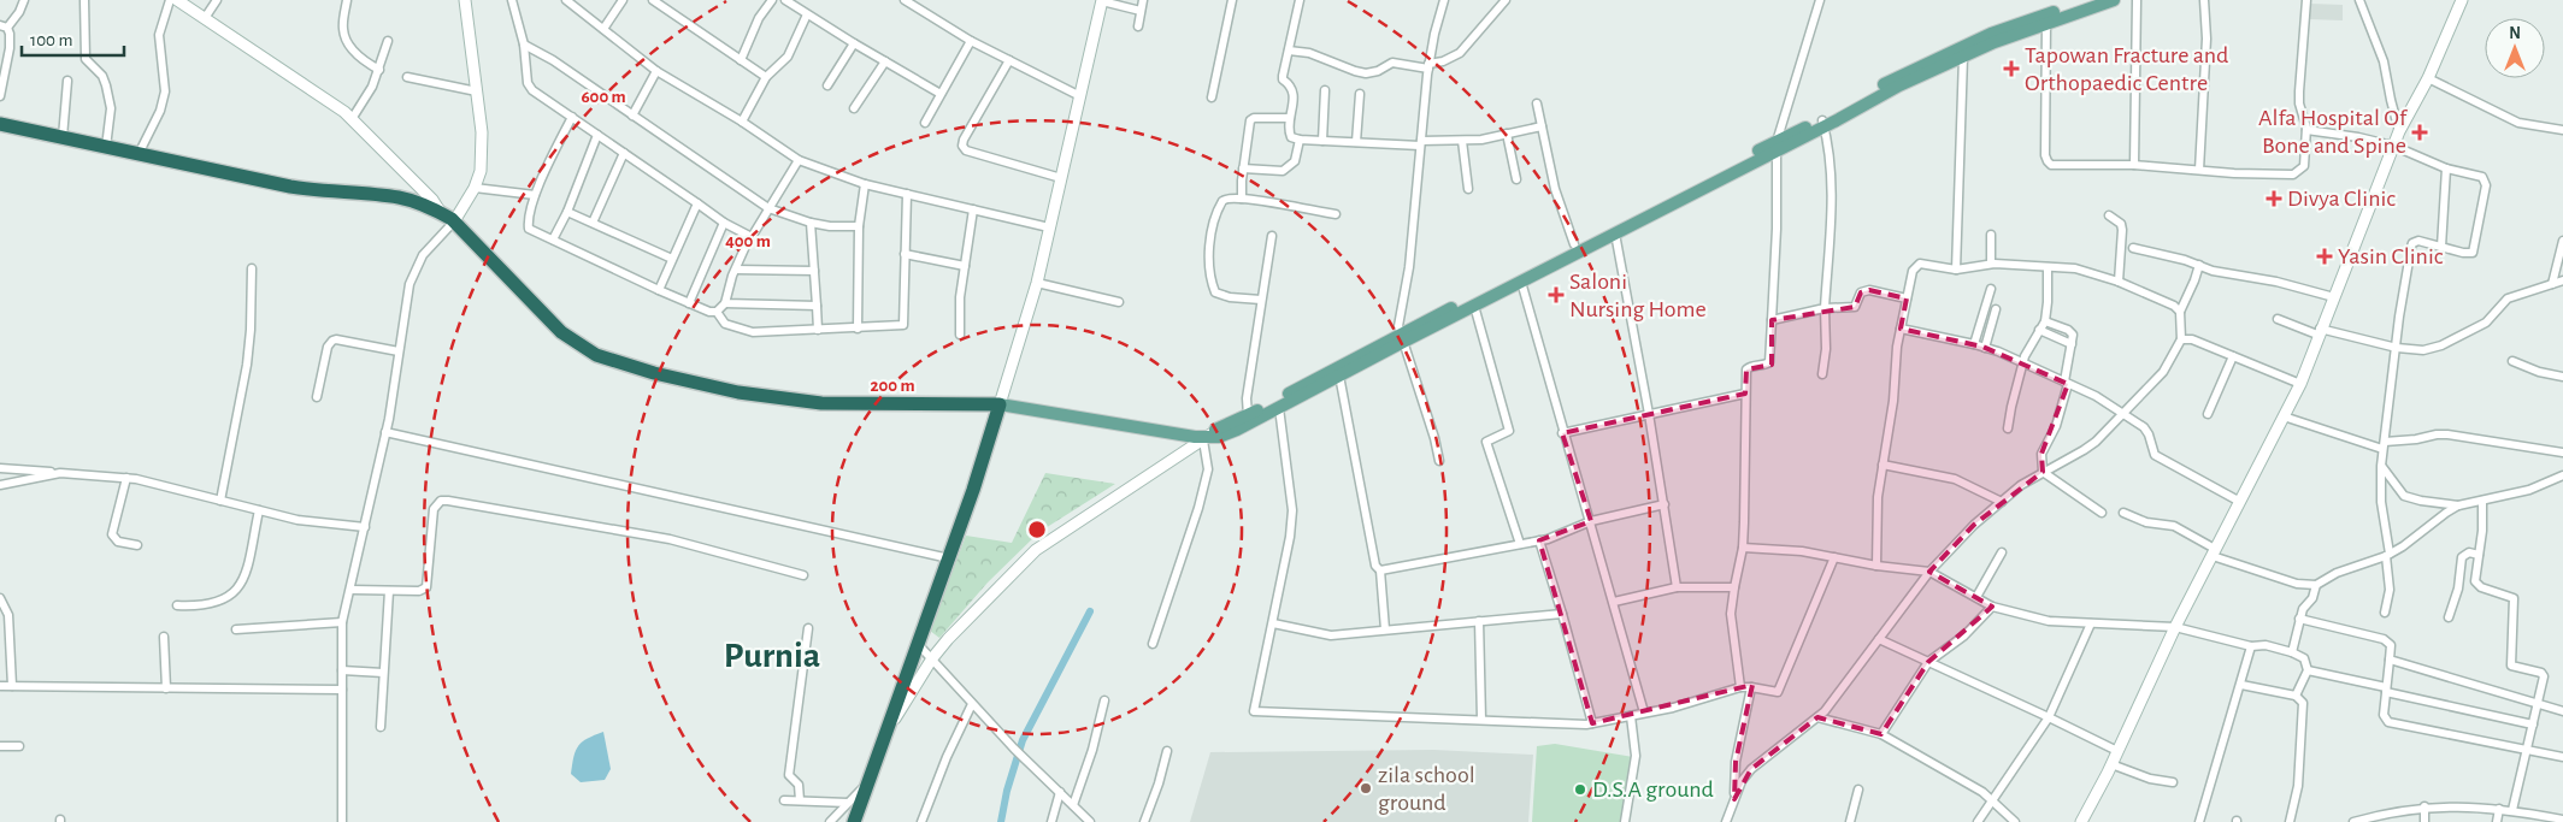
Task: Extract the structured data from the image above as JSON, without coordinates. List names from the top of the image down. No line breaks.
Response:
{"districts":["Purnia"],"places":{"health":["Tapowan Fracture and Orthopaedic Centre","Alfa Hospital Of Bone and Spine","Divya Clinic","Yasin Clinic","Saloni Nursing Home"],"other":["zila school ground","D.S.A ground"]},"scale_bar":"100 m","north":"top","rings":["600 m","400 m","200 m"]}
